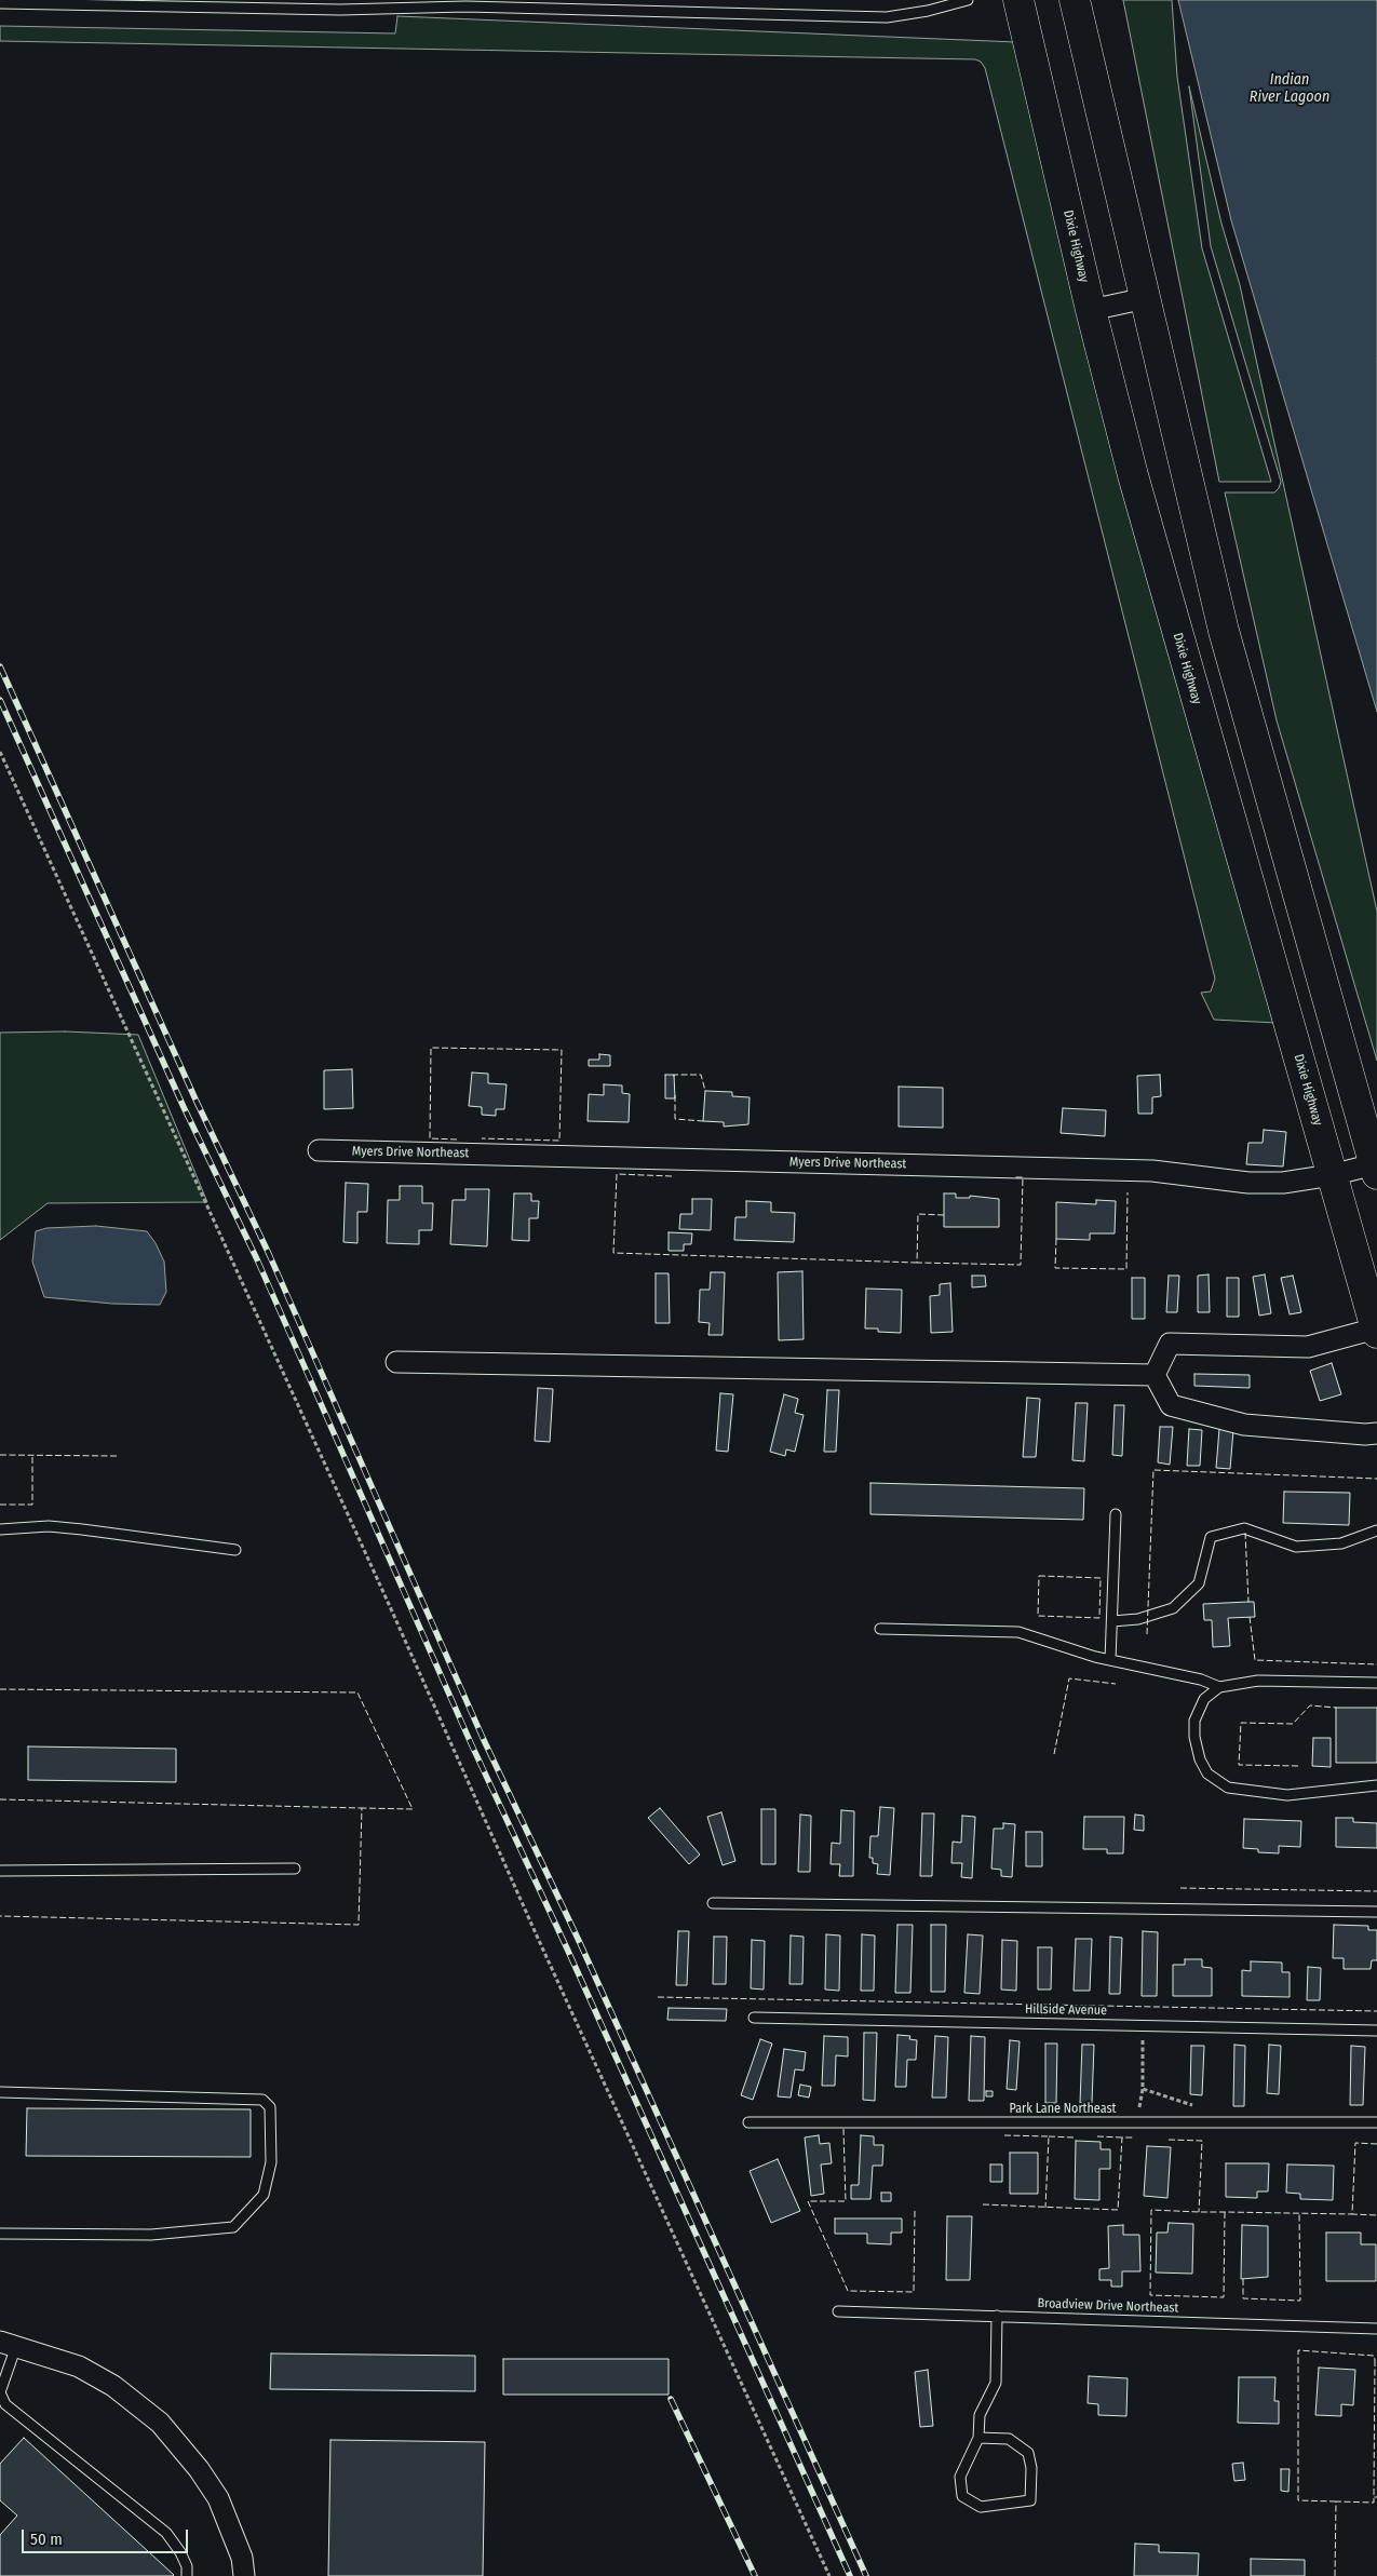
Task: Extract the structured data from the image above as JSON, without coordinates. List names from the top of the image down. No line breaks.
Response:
{"streets":{"main road":["Dixie Highway"],"street":["Myers Drive Northeast"],"lane":["Hillside Avenue","Park Lane Northeast","Broadview Drive Northeast"]},"crossings":[["Dixie Highway","Myers Drive Northeast"]],"water":["Indian River Lagoon"],"scale_bar":"50 m"}
